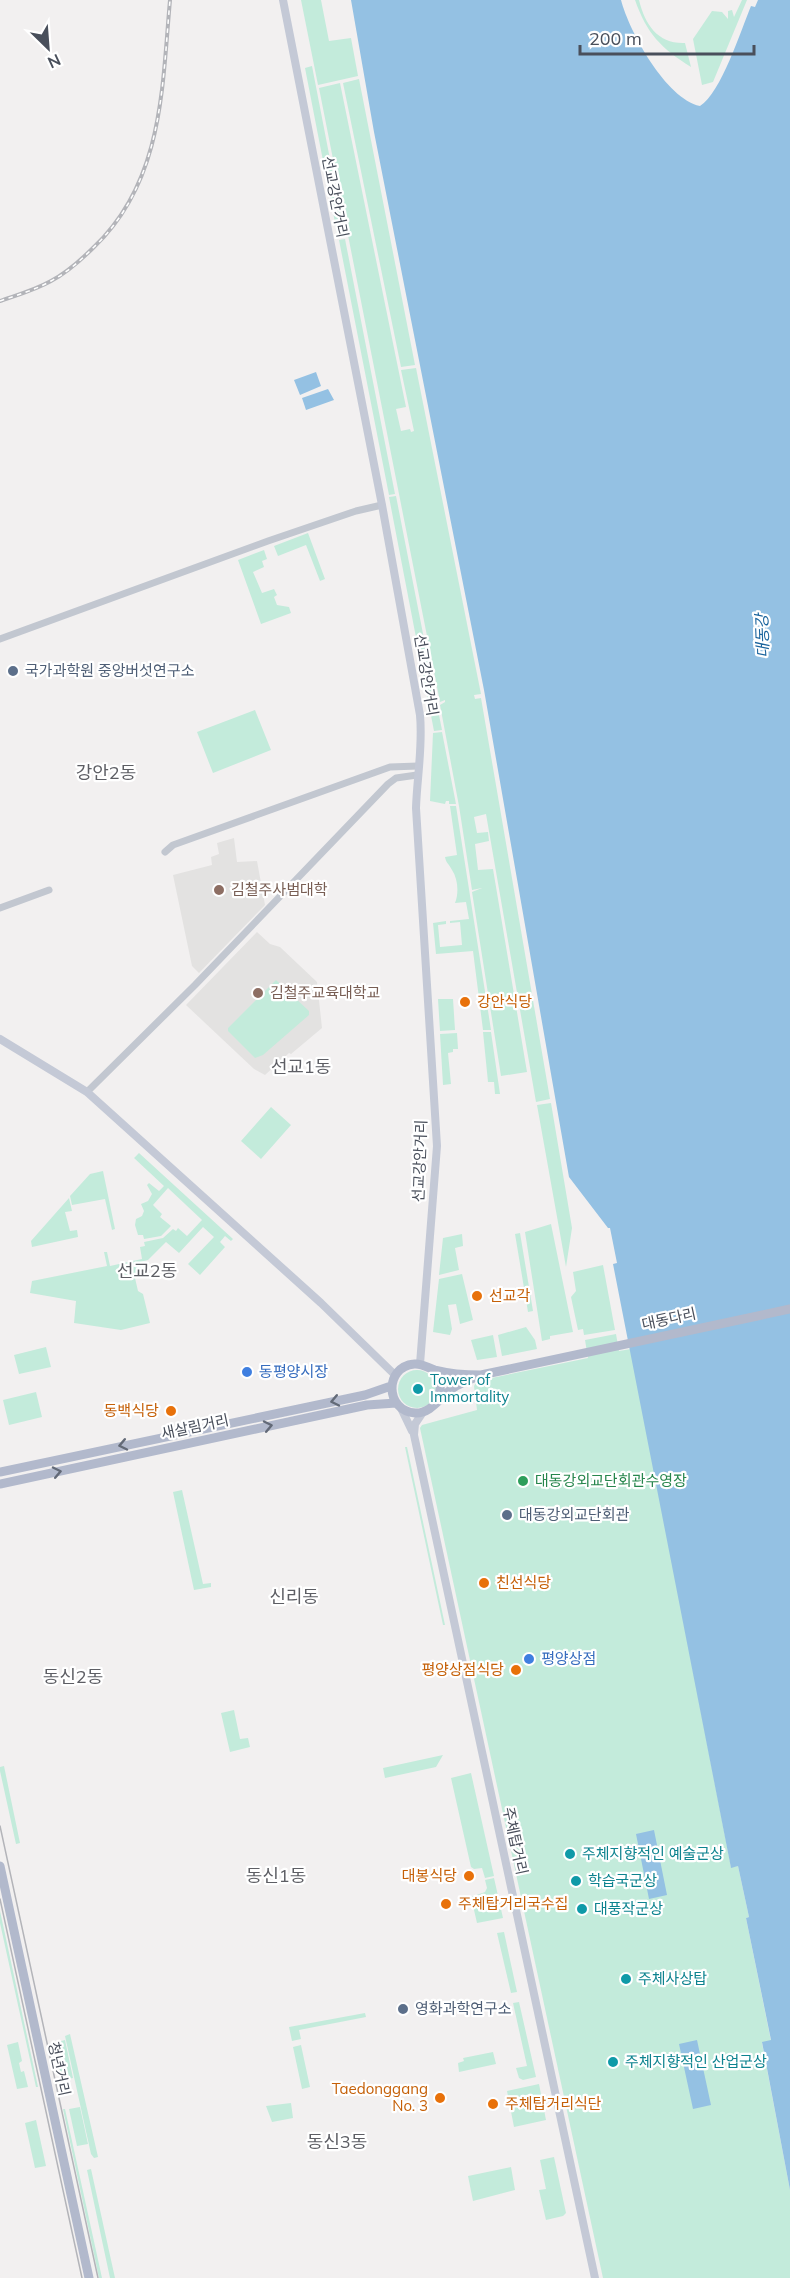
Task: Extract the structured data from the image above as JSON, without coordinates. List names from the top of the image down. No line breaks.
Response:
{"streets":{"main road":["선교강안거리","대동다리","새살림거리","주체탑거리","청년거리"]},"crossings":[["선교강안거리","새살림거리"],["선교강안거리","주체탑거리"],["새살림거리","주체탑거리"]],"districts":["강안2동","선교1동","선교2동","신리동","동신2동","동신1동","동신3동"],"water":["대동강"],"places":["국가과학원 중앙버섯연구소","김철주사범대학","김철주교육대학교","강안식당","선교각","동평양시장","Tower of Immortality","동백식당","대동강외교단회관수영장","대동강외교단회관","친선식당","평양상점","평양상점식당","주체지향적인 예술군상","대봉식당","학습국군상","주체탑거리국수집","대풍작군상","주체사상탑","영화과학연구소","주체지향적인 산업군상","Taedonggang No. 3","주체탑거리식단"],"scale_bar":"200 m","north":"bottom right"}
